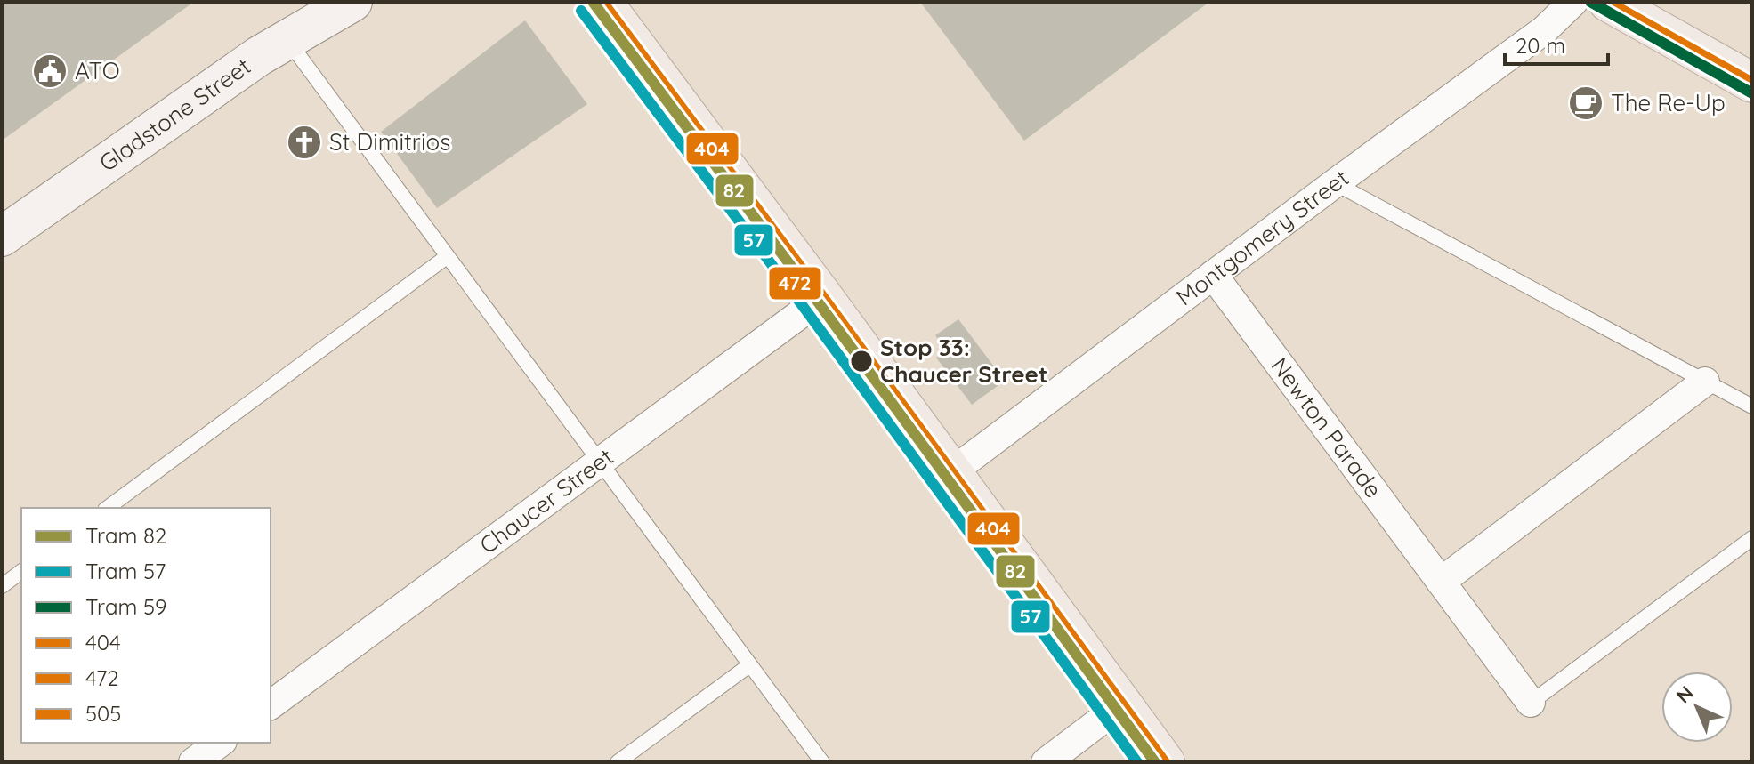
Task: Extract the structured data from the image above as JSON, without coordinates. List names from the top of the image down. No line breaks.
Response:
{"streets":{"street":["Gladstone Street","Montgomery Street","Newton Parade","Chaucer Street"]},"crossings":[["Montgomery Street","Newton Parade"]],"places":{"public building":["ATO"],"cafe":["The Re-Up"],"church":["St Dimitrios"],"other":["Stop 33: Chaucer Street"]},"lines":["tram line 82","tram line 59","transit line 404","transit line 505","tram line 57","transit line 472"],"legend":["Tram 82","Tram 57","Tram 59","404","472","505"],"scale_bar":"20 m","north":"top left"}
